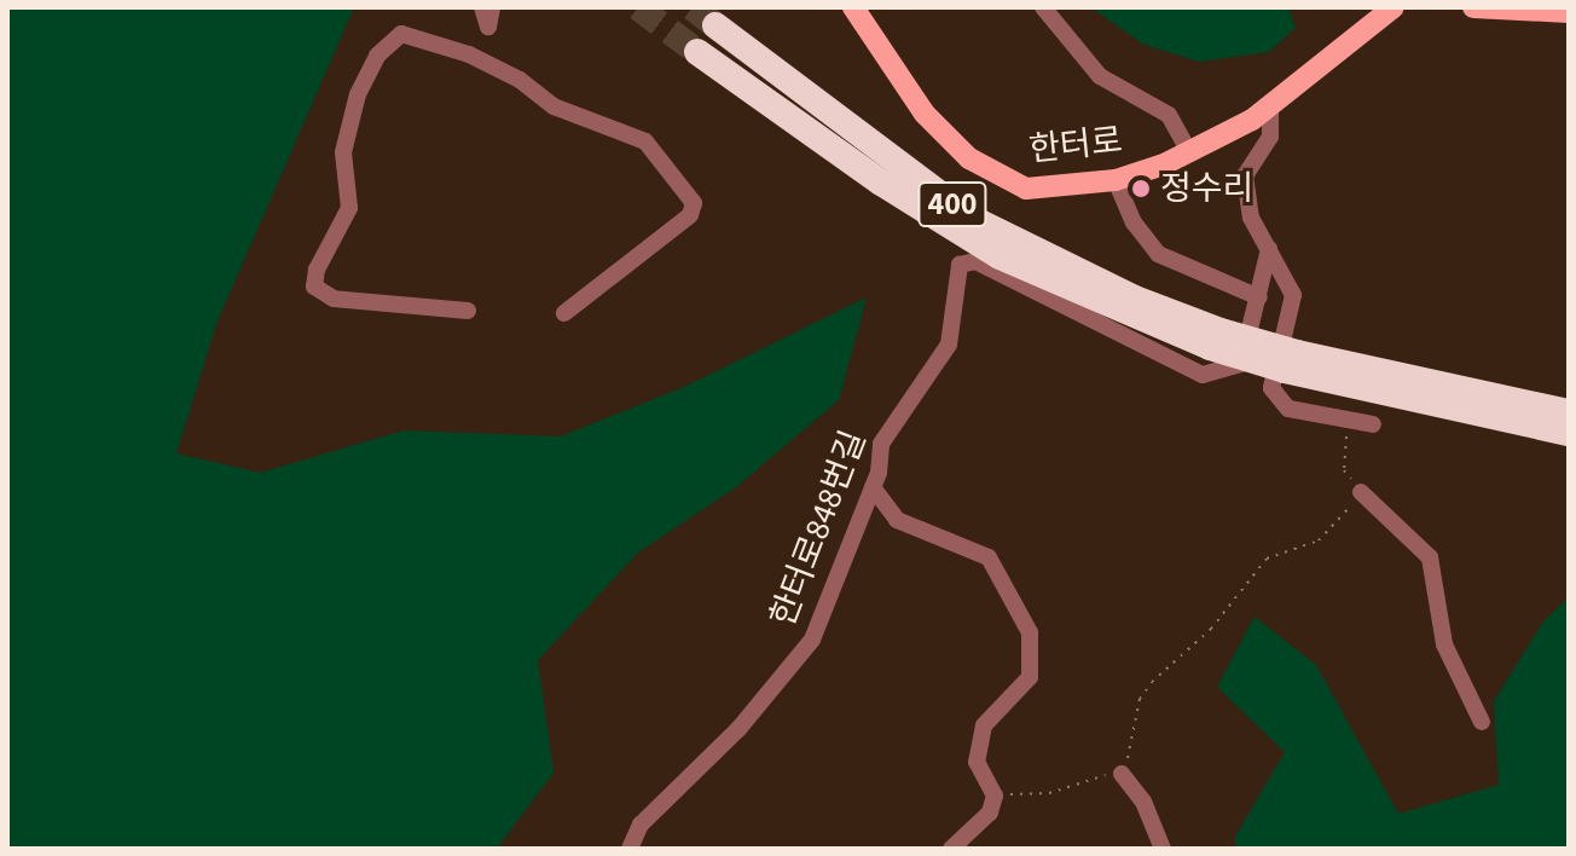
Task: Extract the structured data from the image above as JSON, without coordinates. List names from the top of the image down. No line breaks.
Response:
{"streets":{"highway":["400"],"main road":["한터로"],"street":["한터로848번길"]},"places":["정수리"]}
